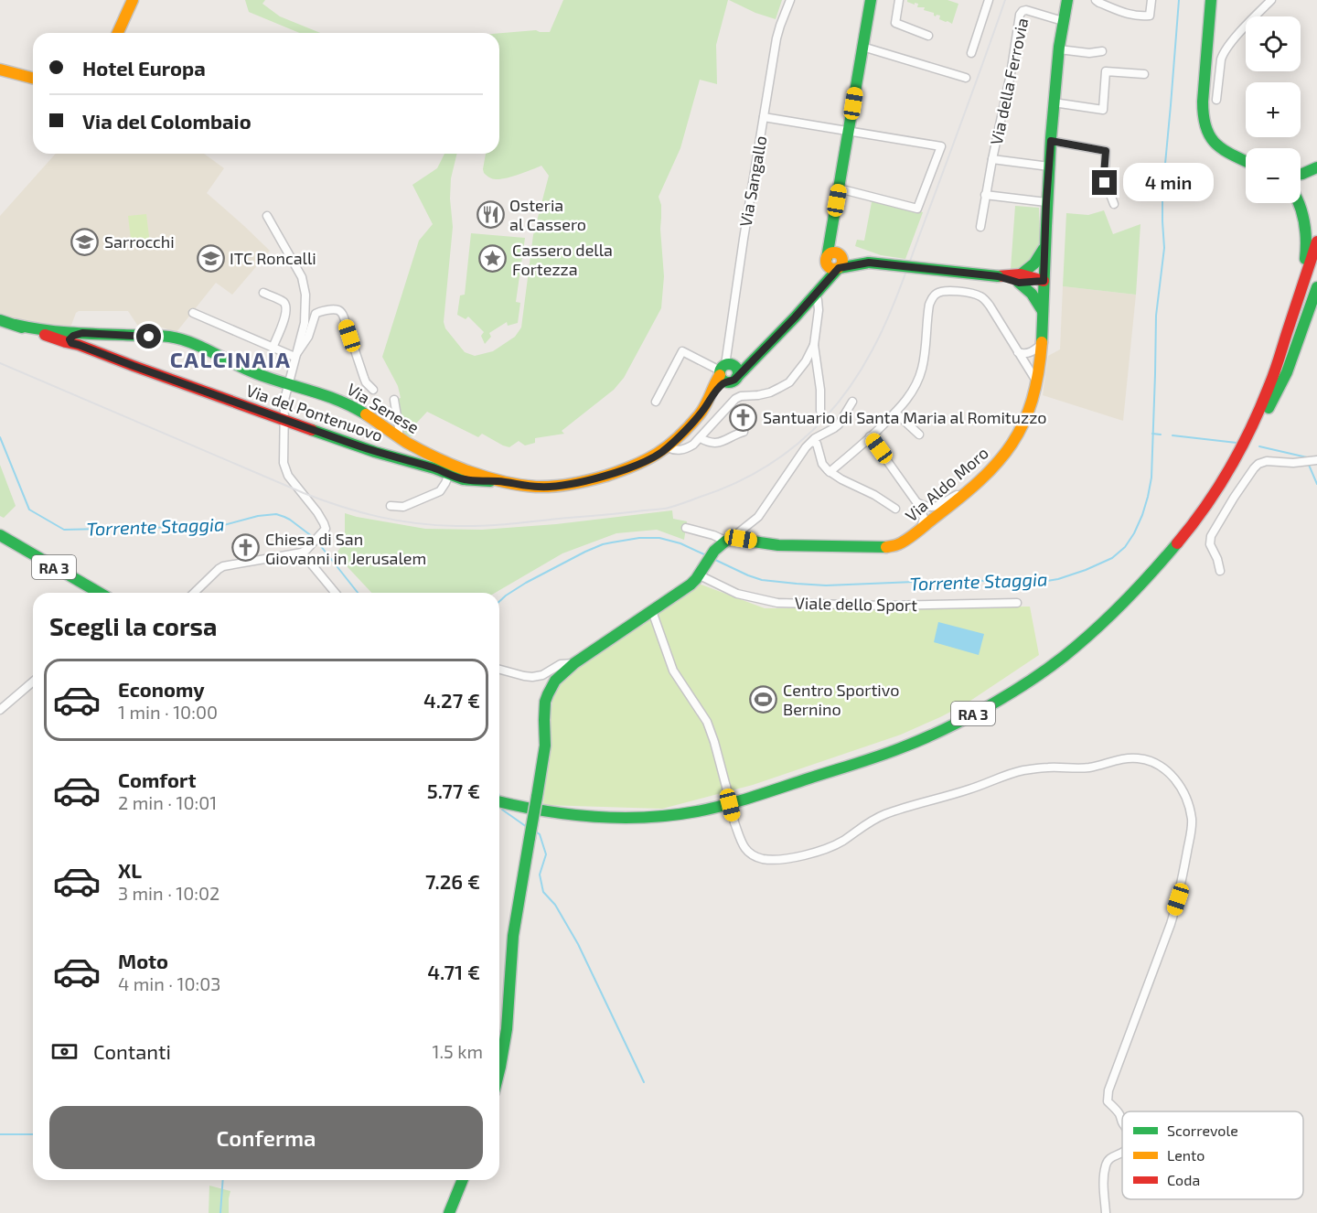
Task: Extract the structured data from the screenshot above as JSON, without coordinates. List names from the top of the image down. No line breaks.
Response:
{"streets":{"main road":["Via Senese","Via del Pontenuovo","Via Aldo Moro","RA 3"],"street":["Via della Ferrovia","Via Sangallo","Viale dello Sport"]},"crossings":[["Via della Ferrovia","Via Aldo Moro"],["Via Sangallo","Via Senese"],["Via Senese","Via del Pontenuovo"]],"districts":["CALCINAIA"],"water":["Torrente Staggia"],"places":{"restaurant":["Osteria al Cassero"],"school or university":["Sarrocchi","ITC Roncalli"],"place":["Cassero della Fortezza"],"church":["Santuario di Santa Maria al Romituzzo","Chiesa di San Giovanni in Jerusalem"],"sports":["Centro Sportivo Bernino"]},"legend":["Scorrevole","Lento","Coda"],"page":{"map_buttons":["+","−"],"banner":["Hotel Europa","Via del Colombaio"],"bubble":"4 min","heading":"Scegli la corsa","list":[{"name":"Economy","note":"1 min · 10:00","value":"4.27 €"},{"name":"Comfort","note":"2 min · 10:01","value":"5.77 €"},{"name":"XL","note":"3 min · 10:02","value":"7.26 €"},{"name":"Moto","note":"4 min · 10:03","value":"4.71 €"}],"pay":["Contanti","1.5 km"],"buttons":"Conferma"}}
